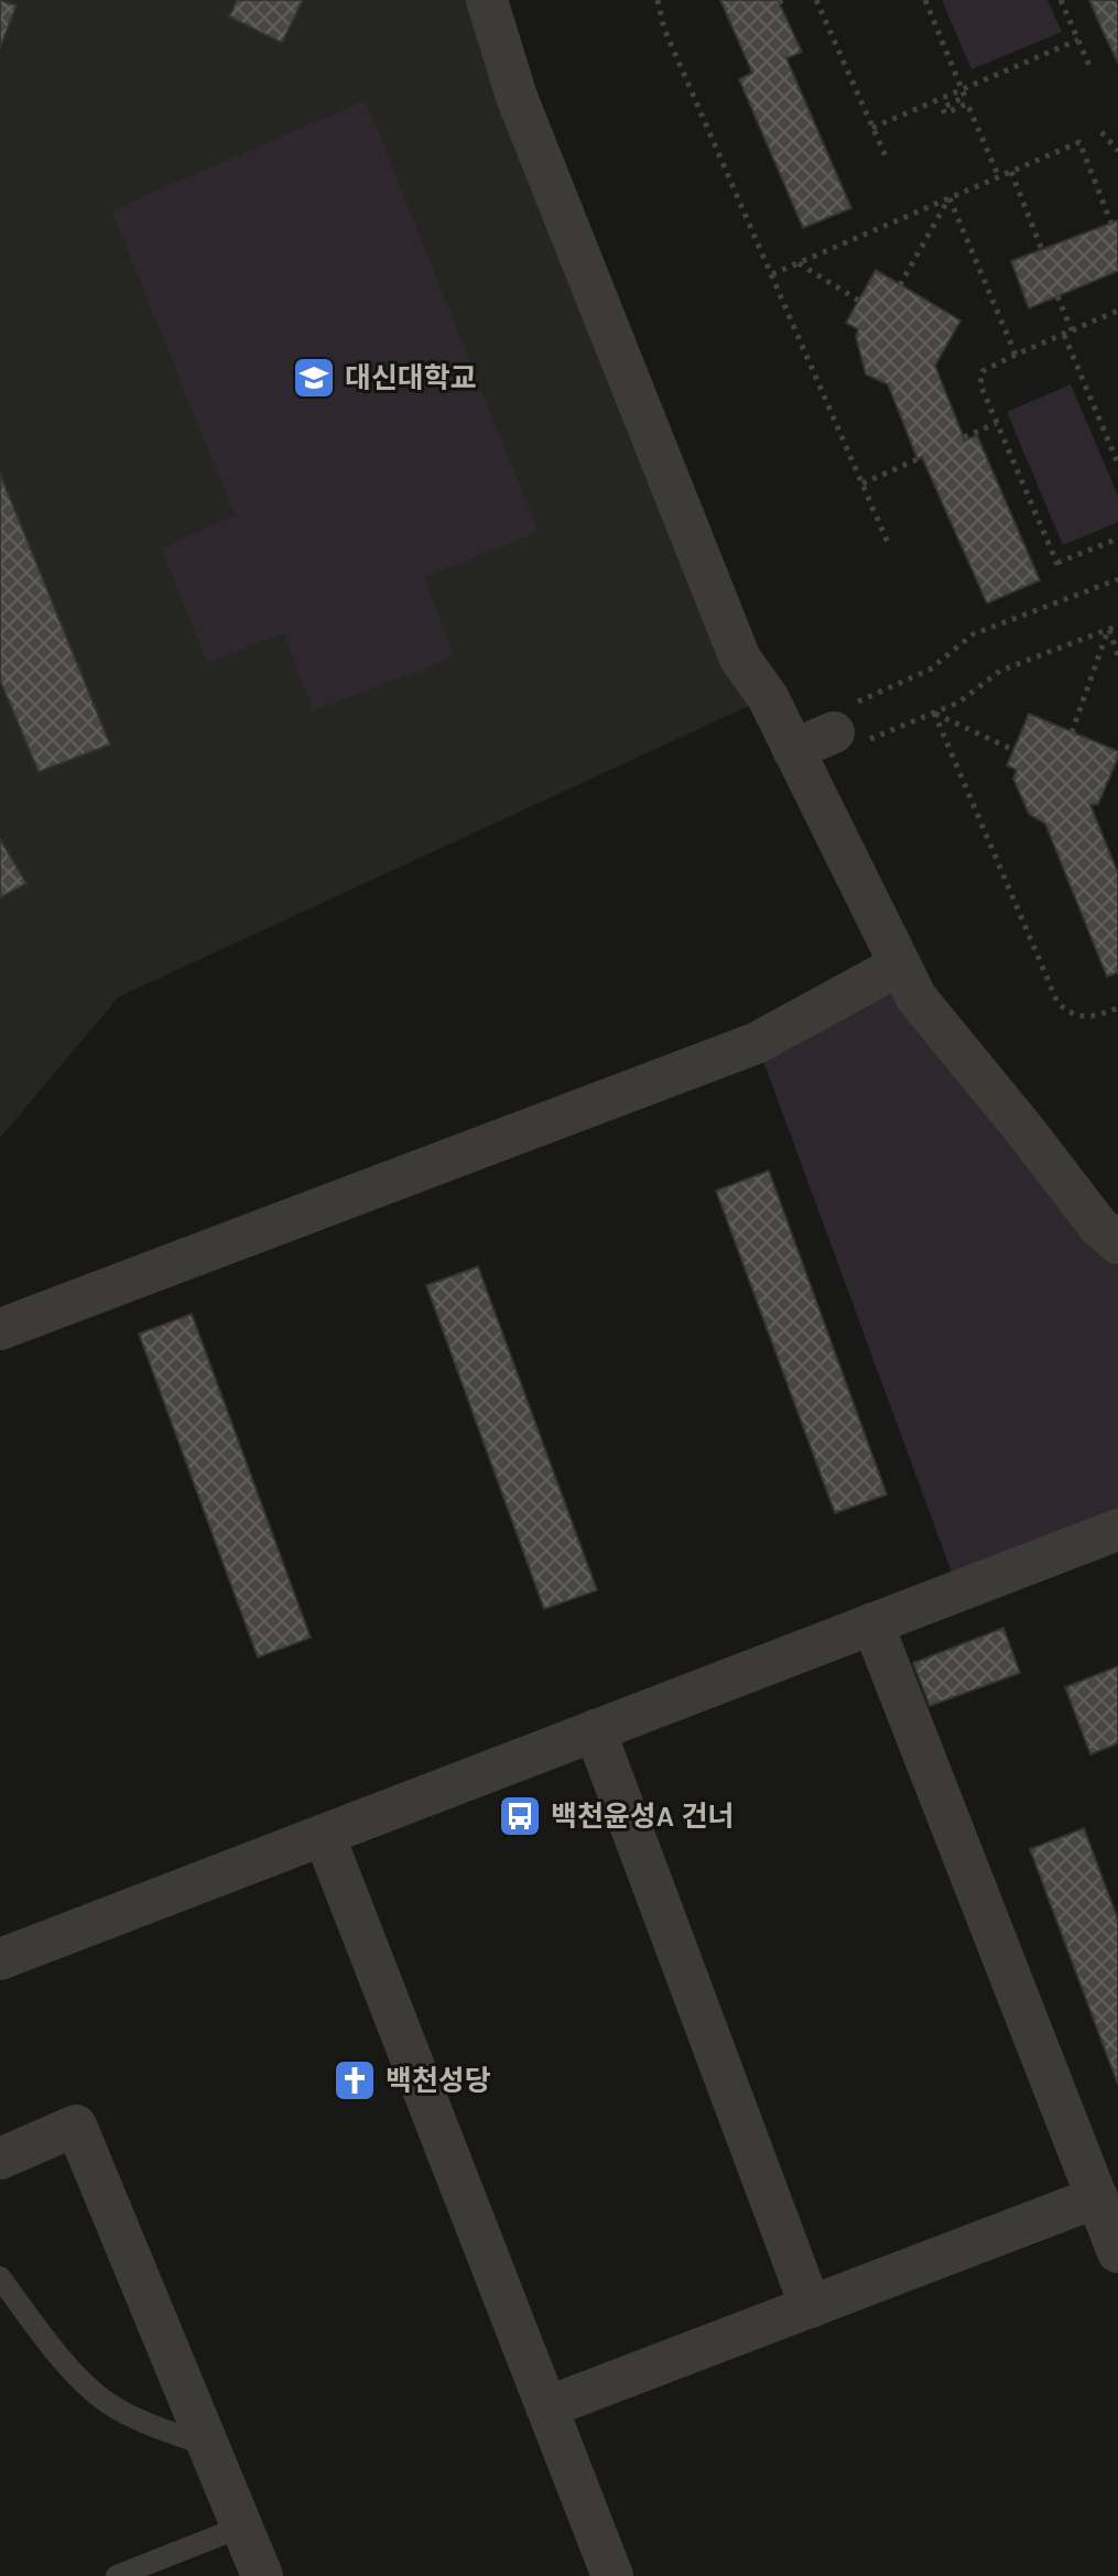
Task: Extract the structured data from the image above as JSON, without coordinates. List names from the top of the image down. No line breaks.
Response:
{"places":{"school or university":["대신대학교"],"bus stop":["백천윤성A 건너"],"church":["백천성당"]}}
